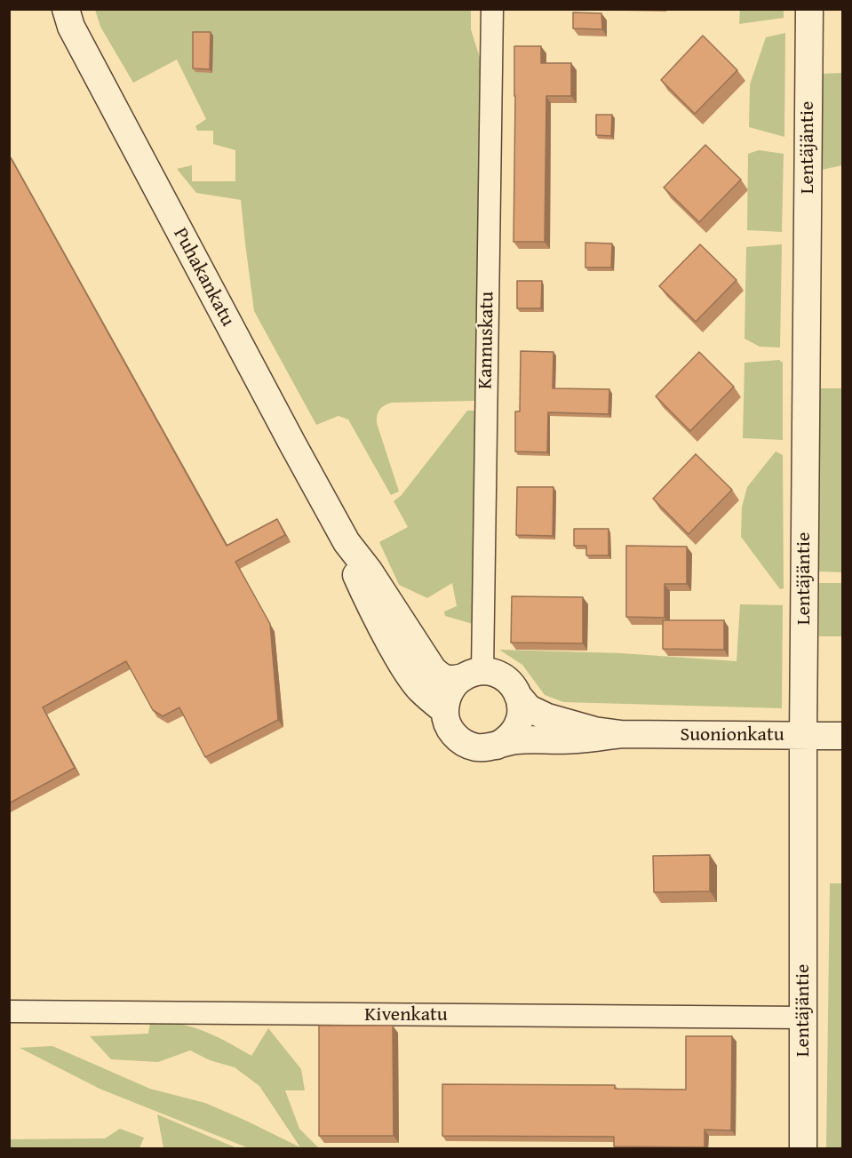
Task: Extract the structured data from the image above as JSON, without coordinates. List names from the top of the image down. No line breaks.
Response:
{"streets":{"street":["Lentäjäntie","Puhakankatu","Kannuskatu","Suonionkatu","Kivenkatu"]},"crossings":[["Lentäjäntie","Suonionkatu"],["Lentäjäntie","Kivenkatu"],["Puhakankatu","Kannuskatu"],["Puhakankatu","Suonionkatu"],["Kannuskatu","Suonionkatu"]]}
